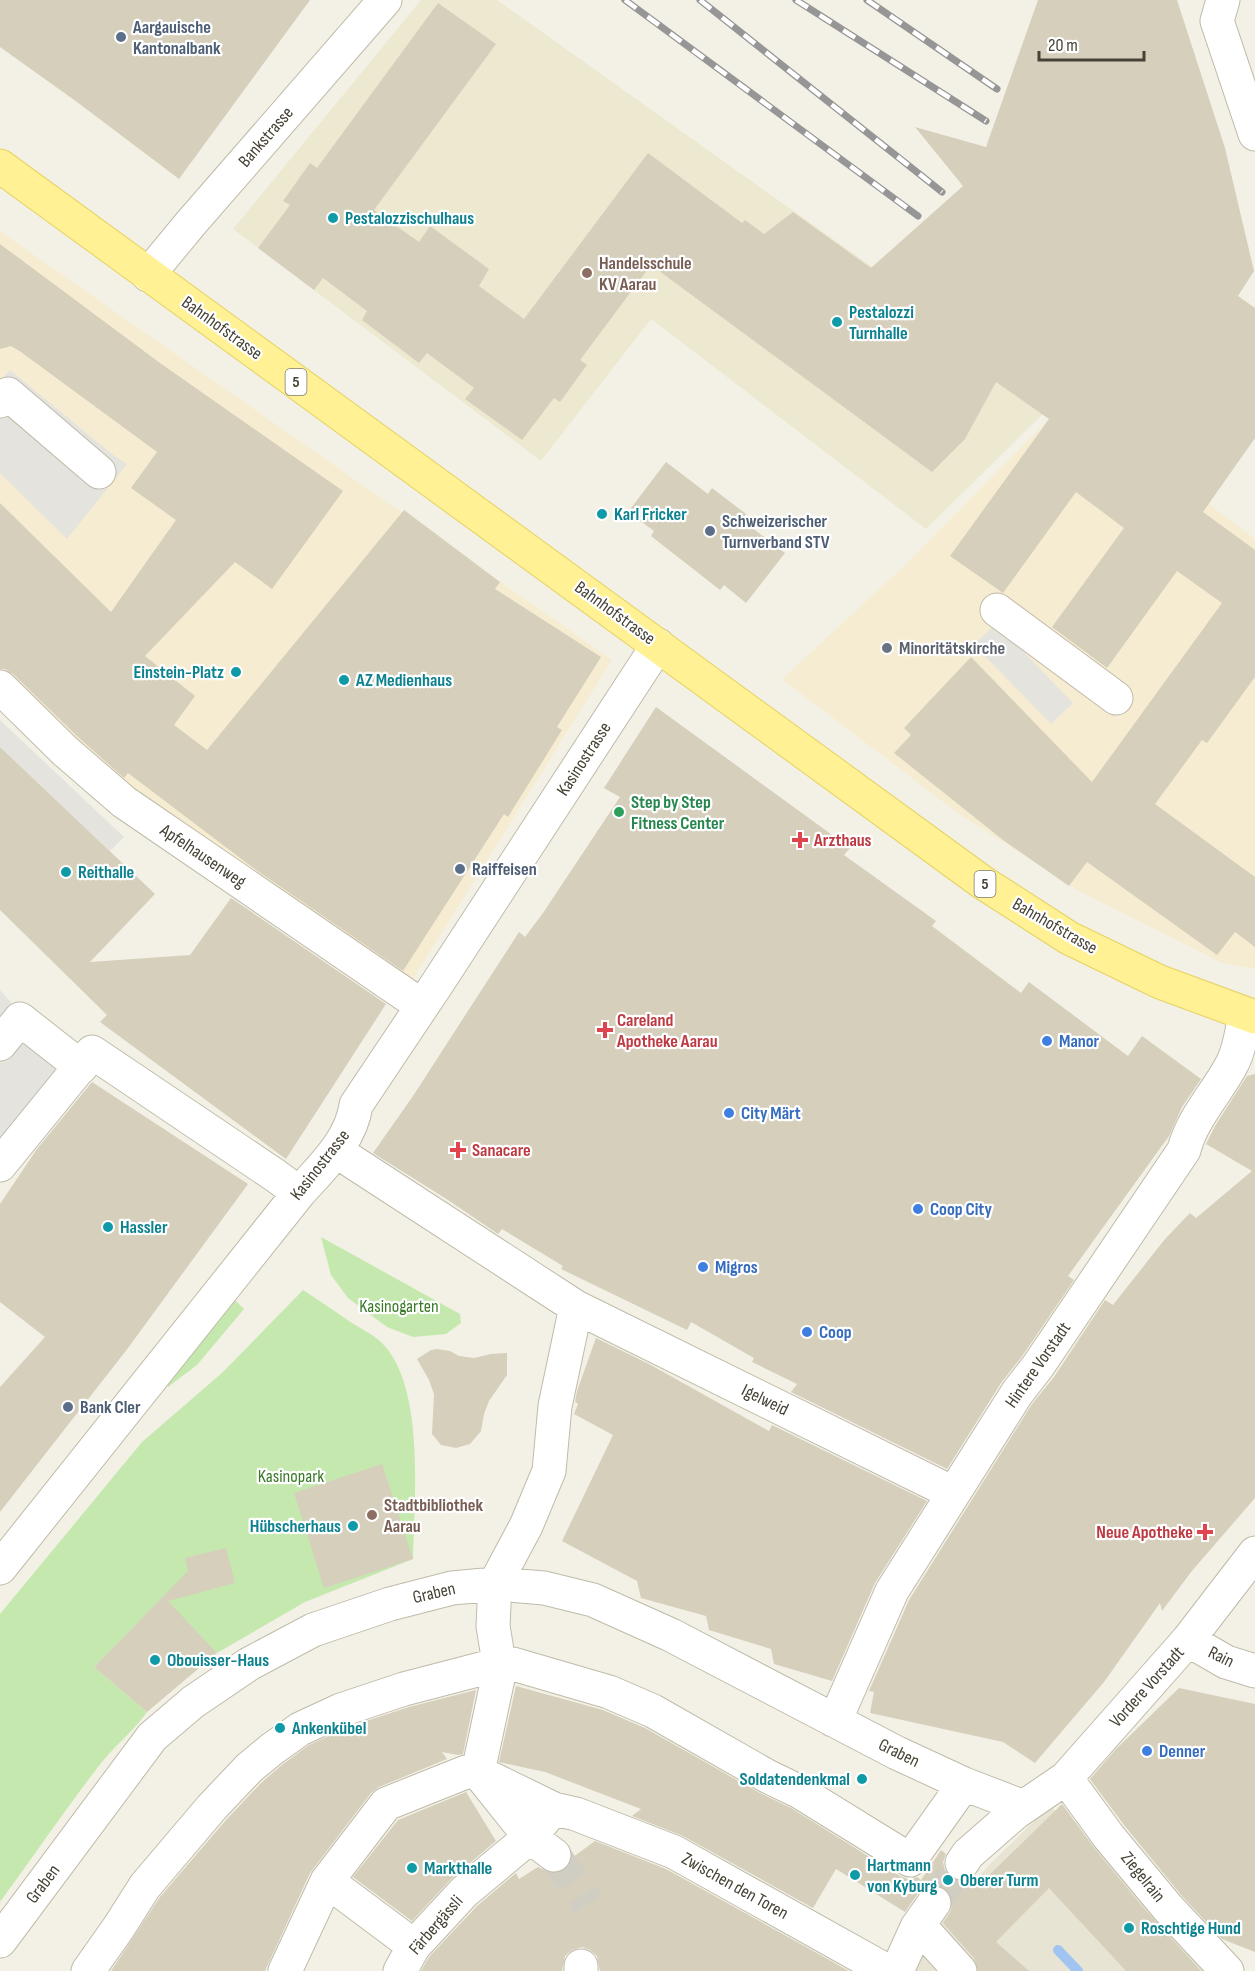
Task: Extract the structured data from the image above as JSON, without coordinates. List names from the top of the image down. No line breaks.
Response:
{"streets":{"main road":["Bahnhofstrasse","5"],"street":["Bankstrasse","Kasinostrasse","Apfelhausenweg","Hintere Vorstadt","Igelweid","Graben","Rain","Vordere Vorstadt","Ziegelrain","Zwischen den Toren","Färbergässli"]},"crossings":[["Bankstrasse","Bahnhofstrasse"],["Bahnhofstrasse","Kasinostrasse"],["Bahnhofstrasse","Hintere Vorstadt"],["Kasinostrasse","Apfelhausenweg"],["Kasinostrasse","Igelweid"],["Hintere Vorstadt","Igelweid"],["Hintere Vorstadt","Graben"],["Graben","Vordere Vorstadt"],["Rain","Vordere Vorstadt"],["Vordere Vorstadt","Ziegelrain"],["Zwischen den Toren","Färbergässli"]],"parks":["Kasinogarten","Kasinopark"],"places":{"other":["Aargauische Kantonalbank","Pestalozzischulhaus","Handelsschule KV Aarau","Pestalozzi Turnhalle","Karl Fricker","Schweizerischer Turnverband STV","Minoritätskirche","Einstein-Platz","AZ Medienhaus","Step by Step Fitness Center","Raiffeisen","Reithalle","Manor","City Märt","Coop City","Hassler","Migros","Coop","Bank Cler","Stadtbibliothek Aarau","Hübscherhaus","Obouisser-Haus","Ankenkübel","Denner","Soldatendenkmal","Markthalle","Hartmann von Kyburg","Oberer Turm","Roschtige Hund"],"health":["Arzthaus","Careland Apotheke Aarau","Sanacare","Neue Apotheke"]},"scale_bar":"20 m"}
